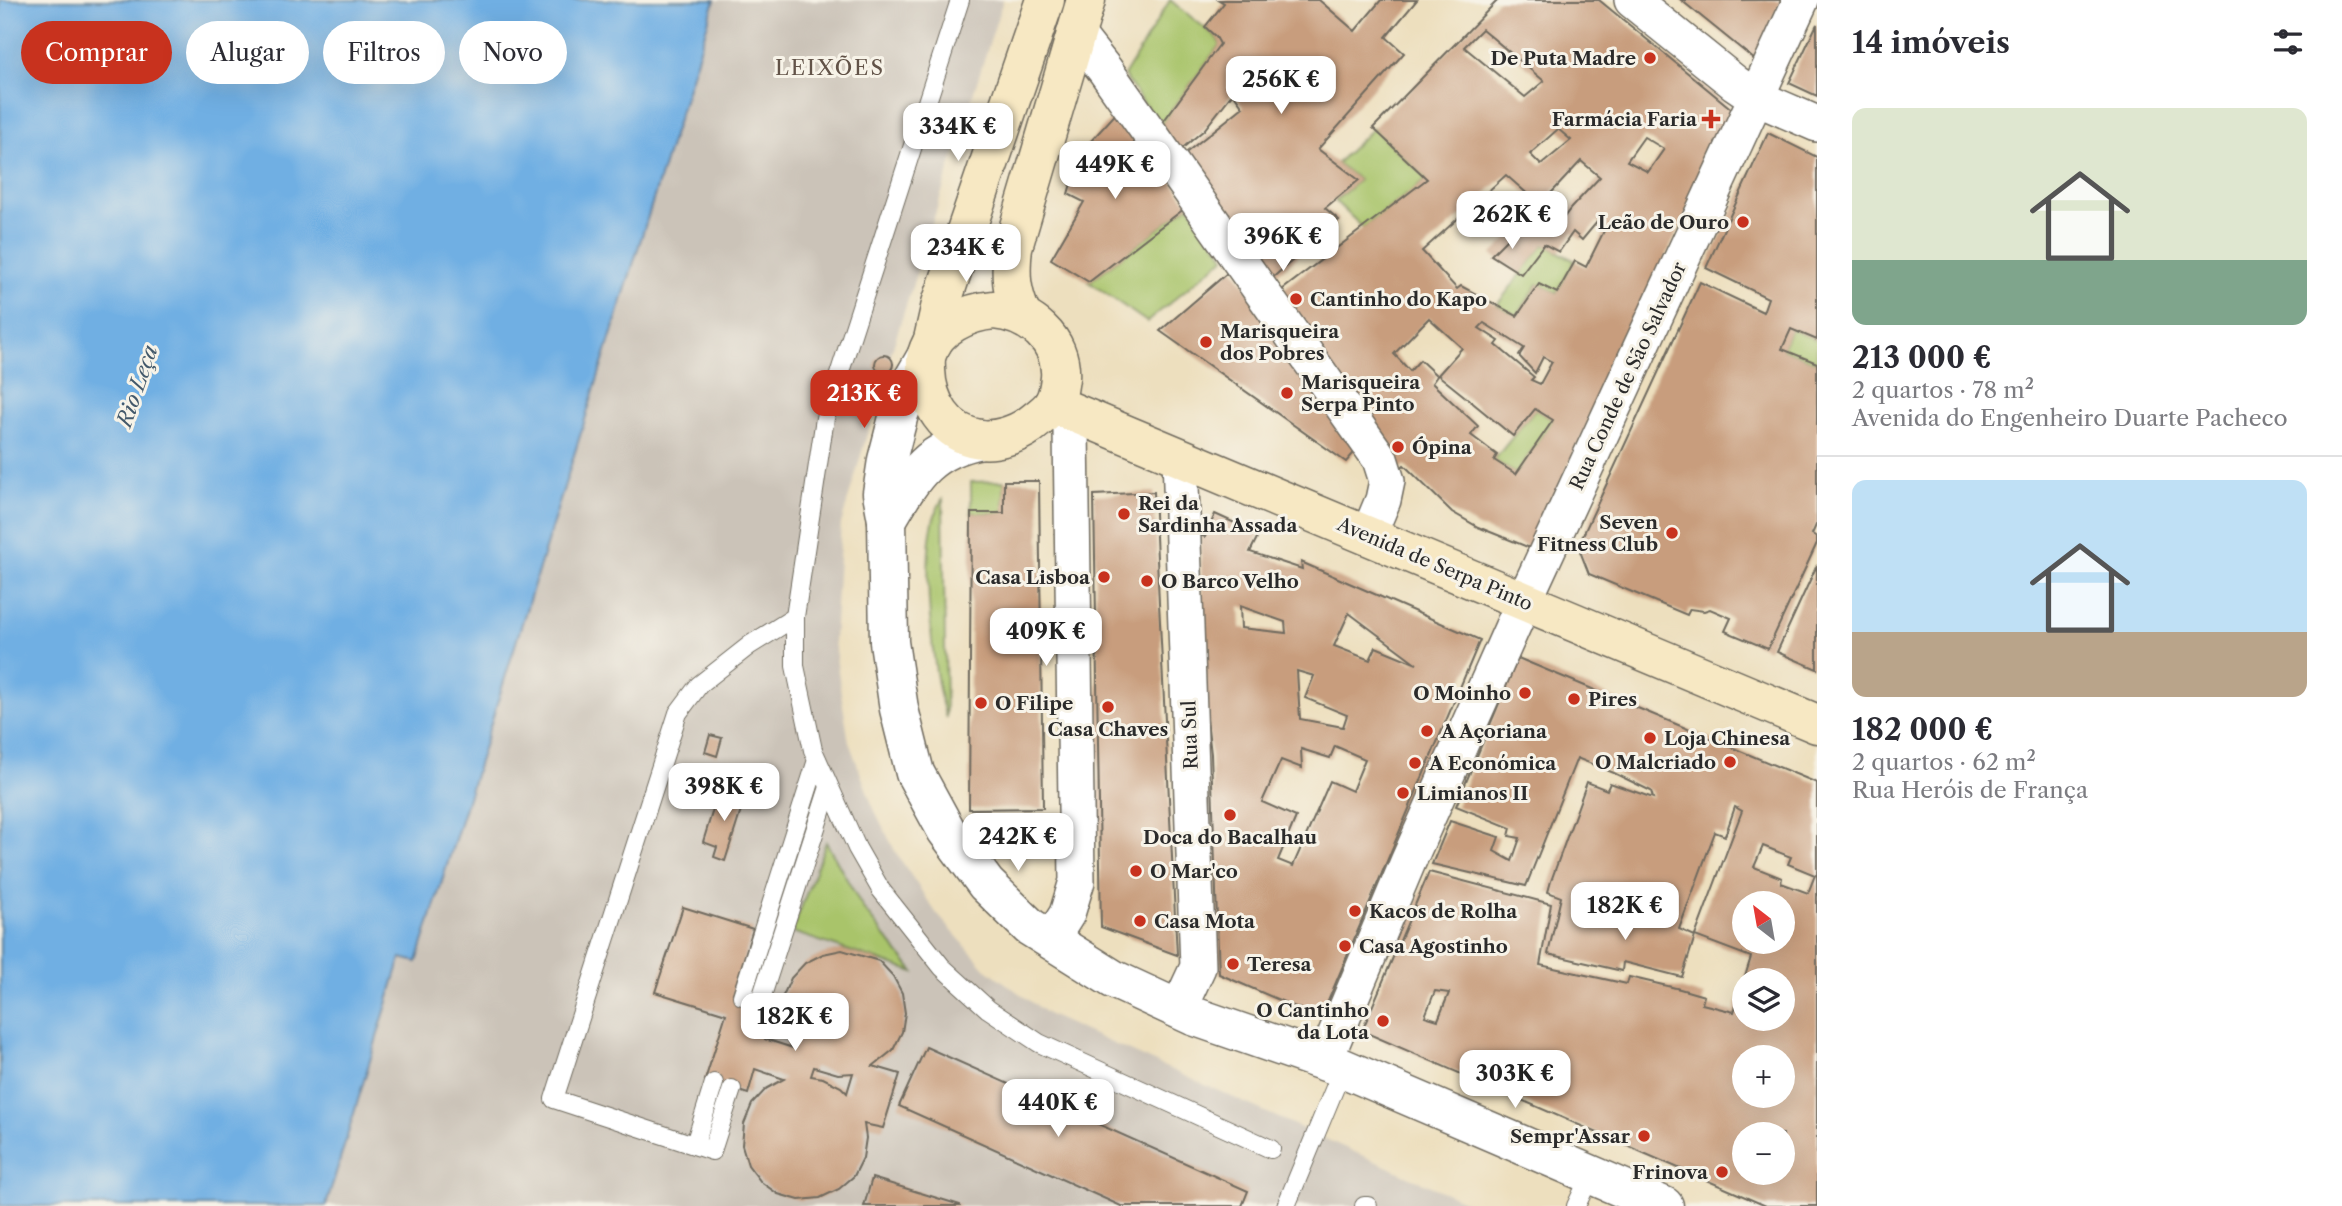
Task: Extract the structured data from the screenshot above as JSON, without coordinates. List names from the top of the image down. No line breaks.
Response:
{"streets":{"main road":["Avenida de Serpa Pinto"],"street":["Rua Conde de São Salvador","Rua Sul"]},"crossings":[["Rua Conde de São Salvador","Avenida de Serpa Pinto"],["Avenida de Serpa Pinto","Rua Sul"]],"districts":["LEIXÕES"],"water":["Rio Leça"],"places":{"other":["De Puta Madre","Leão de Ouro","Cantinho do Kapo","Marisqueira dos Pobres","Marisqueira Serpa Pinto","Ópina","Rei da Sardinha Assada","Seven Fitness Club","Casa Lisboa","O Barco Velho","O Moinho","Pires","O Filipe","Casa Chaves","A Açoriana","Loja Chinesa","O Malcriado","A Económica","Limianos II","Doca do Bacalhau","O Mar'co","Kacos de Rolha","Casa Mota","Casa Agostinho","Teresa","O Cantinho da Lota","Sempr'Assar","Frinova"],"health":["Farmácia Faria"]},"north":"top left","page":{"heading":"14 imóveis","chip":["Comprar","Alugar","Filtros","Novo"],"price":["256K €","334K €","449K €","262K €","396K €","234K €","213K €","409K €","398K €","242K €","182K €","182K €","303K €","440K €"],"list":[{"name":"213 000 €","note":"2 quartos · 78 m² · Avenida do Engenheiro Duarte Pacheco"},{"name":"182 000 €","note":"2 quartos · 62 m² · Rua Heróis de França"}],"map_buttons":["+","−"]}}
